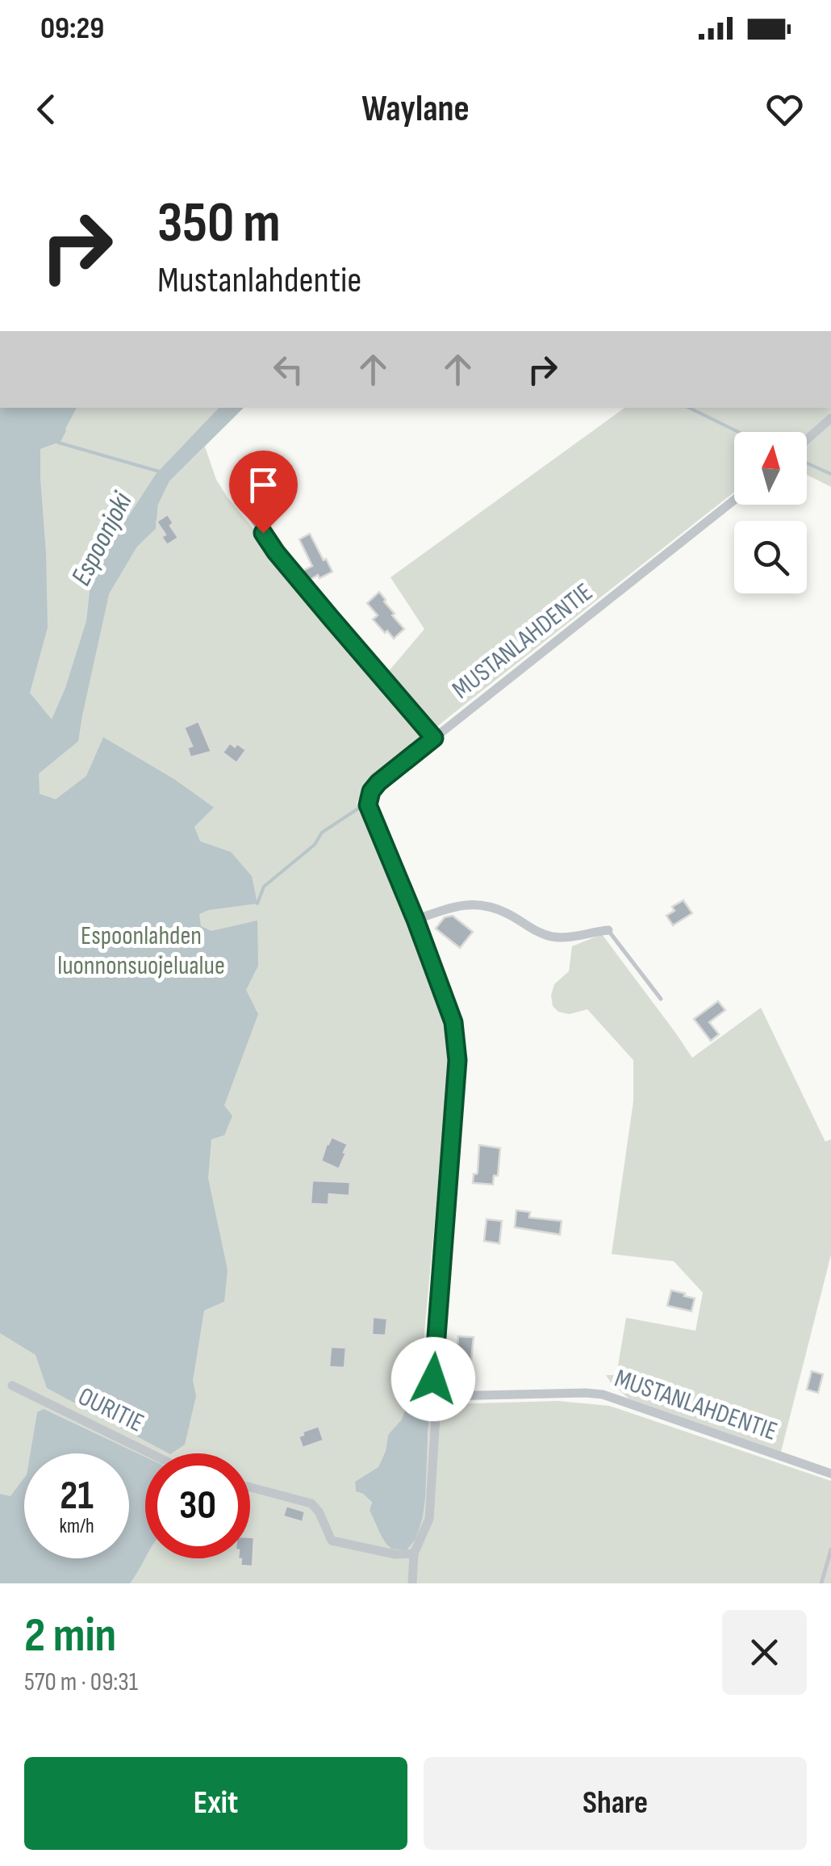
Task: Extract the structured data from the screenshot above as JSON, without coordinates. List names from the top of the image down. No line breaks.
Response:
{"streets":{"street":["MUSTANLAHDENTIE","OURITIE"]},"water":["Espoonjoki"],"parks":["Espoonlahden luonnonsuojelualue"],"north":"top","page":{"status":"09:29","header":"Waylane","turn":["350 m","Mustanlahdentie"],"speed":"21 km/h","limit":"30","heading":["2 min","570 m · 09:31"],"buttons":["Exit","Share"]}}
